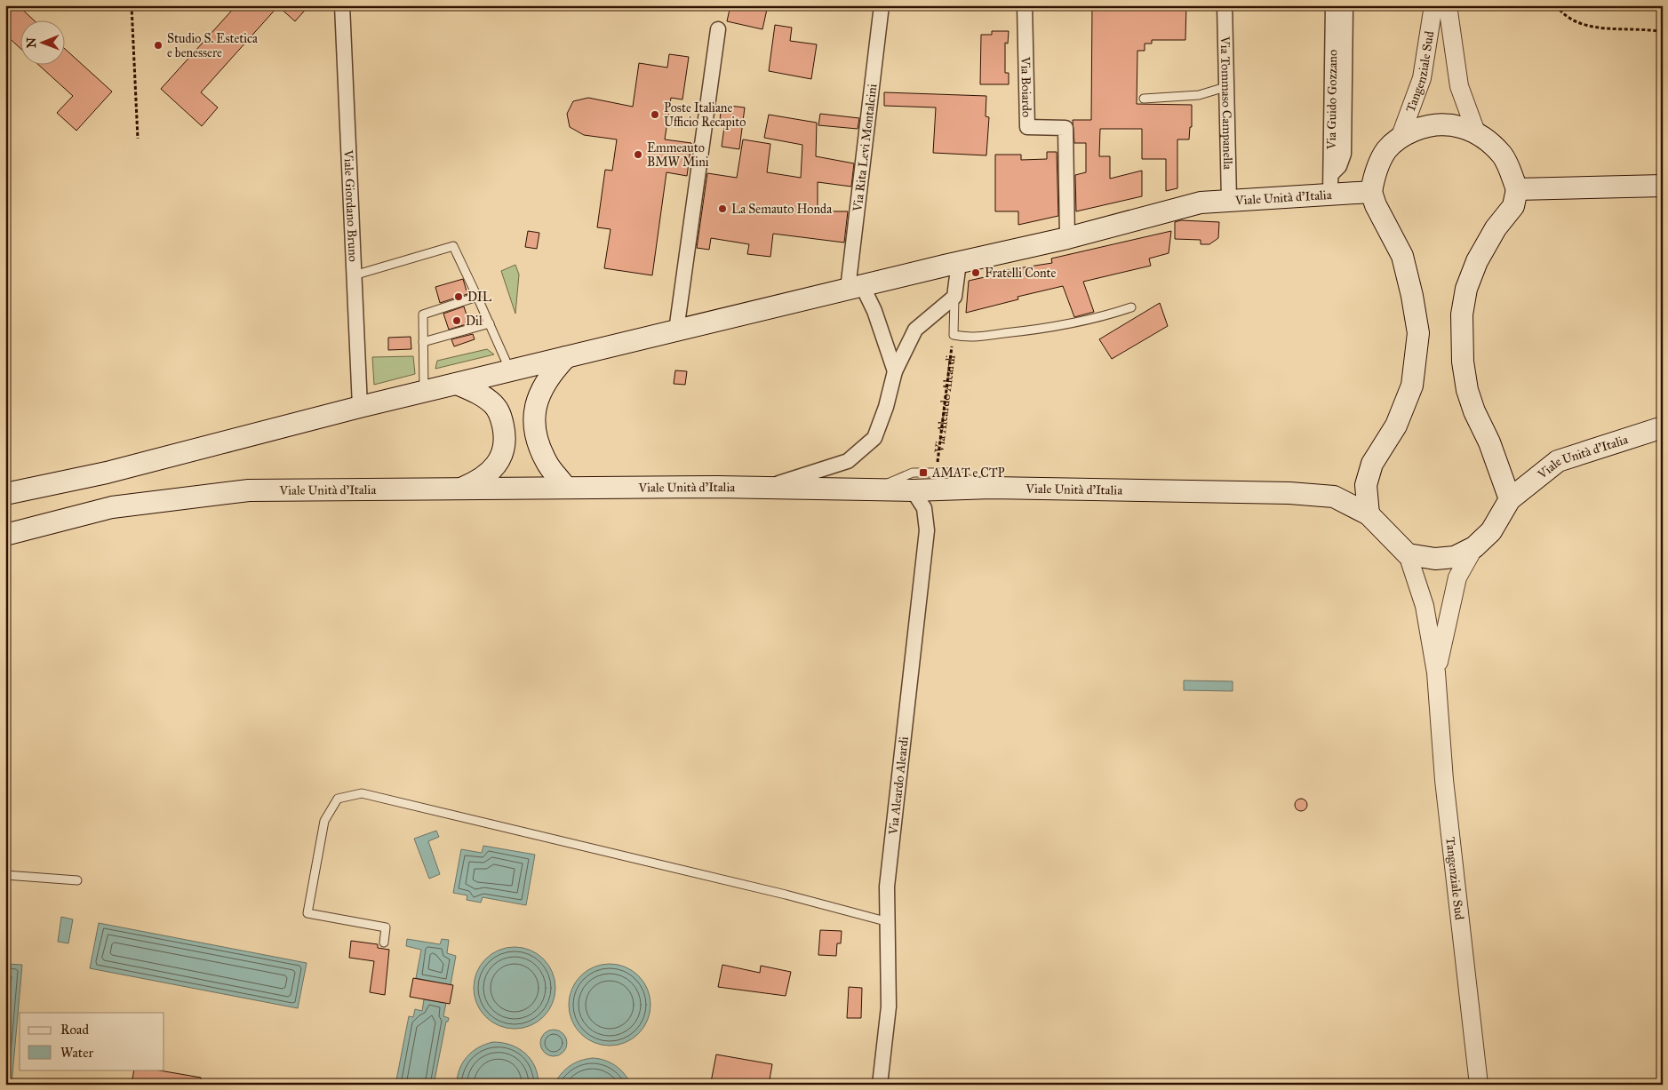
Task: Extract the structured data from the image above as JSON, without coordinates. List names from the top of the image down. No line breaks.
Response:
{"streets":{"main road":["Viale Unità d'Italia"],"street":["Tangenziale Sud","Via Boiardo","Via Guido Gozzano","Via Tommaso Campanella","Via Rita Levi Montalcini","Viale Giordano Bruno","Via Aleardo Aleardi"]},"crossings":[["Tangenziale Sud","Viale Unità d'Italia"],["Via Boiardo","Viale Unità d'Italia"],["Via Guido Gozzano","Viale Unità d'Italia"],["Via Tommaso Campanella","Viale Unità d'Italia"],["Via Rita Levi Montalcini","Viale Unità d'Italia"],["Viale Unità d'Italia","Viale Giordano Bruno"],["Viale Unità d'Italia","Via Aleardo Aleardi"]],"places":{"other":["Studio S. Estetica e benessere","Poste Italiane Ufficio Recapito","Emmeauto BMW Mini","La Semauto Honda","Fratelli Conte","DIL","Dil"],"transit":["AMAT e CTP"]},"legend":["Road","Water"],"north":"left"}
